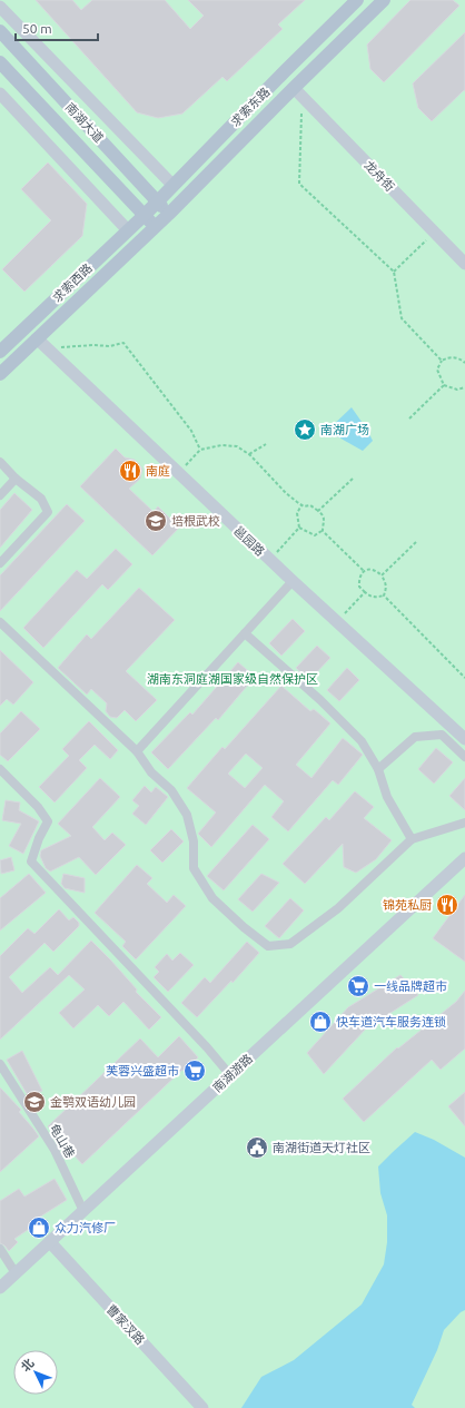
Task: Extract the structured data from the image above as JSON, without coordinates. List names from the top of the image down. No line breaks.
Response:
{"streets":{"main road":["求索东路","南湖大道","求索西路"],"street":["龙舟街","邕园路","南湖游路","龟山巷","曹家汊路"]},"crossings":[["求索东路","南湖大道"],["求索东路","求索西路"],["南湖大道","求索西路"],["南湖游路","龟山巷"],["南湖游路","曹家汊路"]],"parks":["湖南东洞庭湖国家级自然保护区"],"places":{"place":["南湖广场"],"restaurant":["南庭","锦苑私厨"],"school or university":["培根武校","金鹗双语幼儿园"],"supermarket":["一线品牌超市","芙蓉兴盛超市"],"shop":["快车道汽车服务连锁","众力汽修厂"],"public building":["南湖街道天灯社区"]},"scale_bar":"50 m","north":"top left"}
